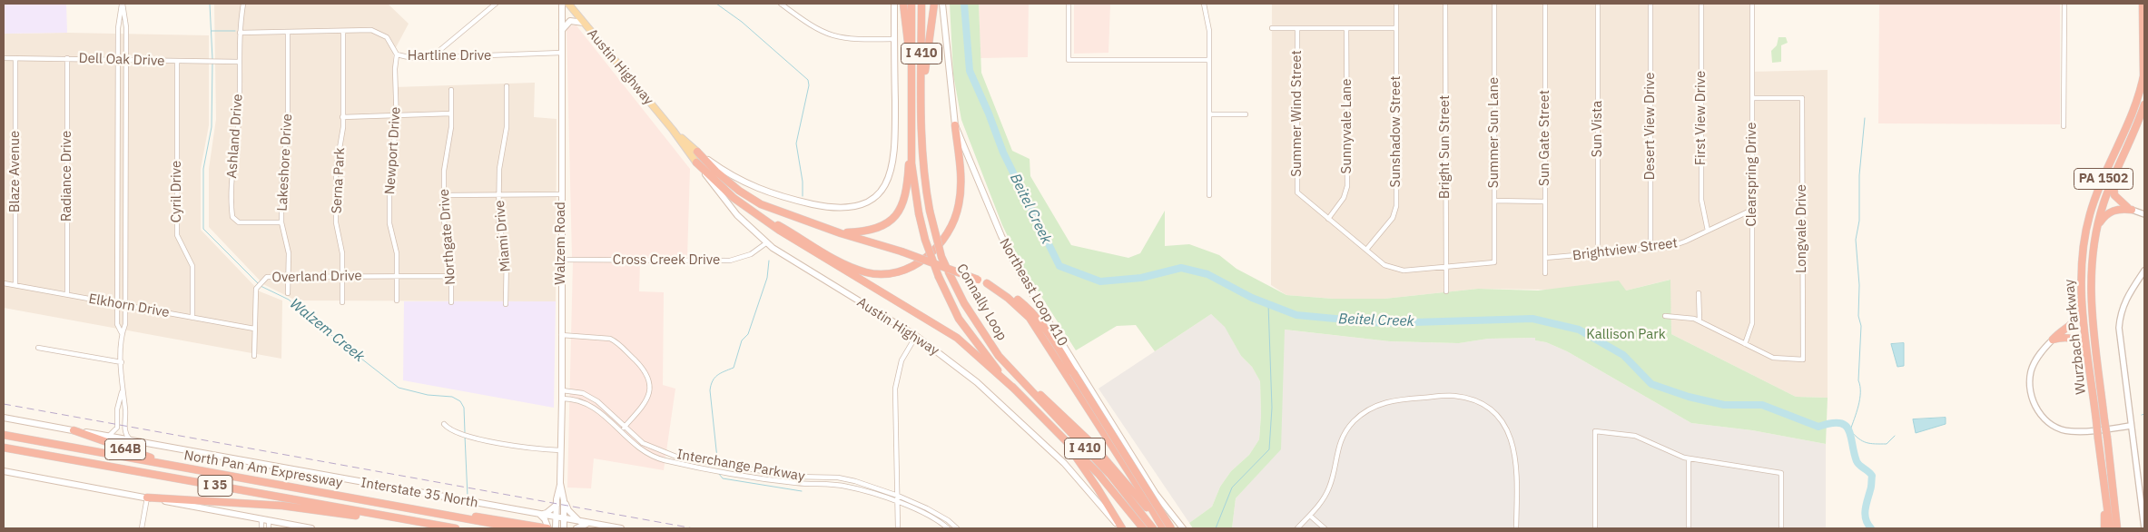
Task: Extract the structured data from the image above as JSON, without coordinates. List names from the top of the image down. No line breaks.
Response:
{"streets":{"highway":["I 410","PA 1502","Connally Loop","Wurzbach Parkway","164B","North Pan Am Expressway","I 35"],"main road":["Austin Highway","Walzem Road","Northeast Loop 410","Interstate 35 North"],"street":["Hartline Drive","Dell Oak Drive","Summer Wind Street","First View Drive","Sunnyvale Lane","Desert View Drive","Sun Vista","Sunshadow Street","Summer Sun Lane","Ashland Drive","Sun Gate Street","Bright Sun Street","Newport Drive","Lakeshore Drive","Blaze Avenue","Clearspring Drive","Radiance Drive","Serna Park","Cyril Drive","Longvale Drive","Miami Drive","Northgate Drive","Brightview Street","Cross Creek Drive","Overland Drive","Elkhorn Drive","Interchange Parkway"]},"crossings":[["I 410","Connally Loop"],["Hartline Drive","Ashland Drive"],["Hartline Drive","Newport Drive"],["Hartline Drive","Lakeshore Drive"],["Hartline Drive","Serna Park"],["Hartline Drive","Walzem Road"],["Dell Oak Drive","Ashland Drive"],["Dell Oak Drive","Blaze Avenue"],["Dell Oak Drive","Radiance Drive"],["Dell Oak Drive","Cyril Drive"],["Austin Highway","Cross Creek Drive"],["Summer Wind Street","Sunnyvale Lane"],["Summer Wind Street","Sunshadow Street"],["Summer Wind Street","Summer Sun Lane"],["Summer Wind Street","Bright Sun Street"],["First View Drive","Brightview Street"],["Desert View Drive","Brightview Street"],["Sun Vista","Brightview Street"],["Ashland Drive","Lakeshore Drive"],["Sun Gate Street","Brightview Street"],["Newport Drive","Overland Drive"],["Lakeshore Drive","Overland Drive"],["Blaze Avenue","Elkhorn Drive"],["Clearspring Drive","Longvale Drive"],["Clearspring Drive","Brightview Street"],["Radiance Drive","Elkhorn Drive"],["Serna Park","Overland Drive"],["Cyril Drive","Elkhorn Drive"],["Northgate Drive","Overland Drive"],["Walzem Road","Cross Creek Drive"],["Walzem Road","Interchange Parkway"],["Walzem Road","Interstate 35 North"],["Overland Drive","Elkhorn Drive"],["164B","North Pan Am Expressway"],["164B","Interstate 35 North"]],"water":["Beitel Creek","Walzem Creek"],"parks":["Kallison Park"]}
